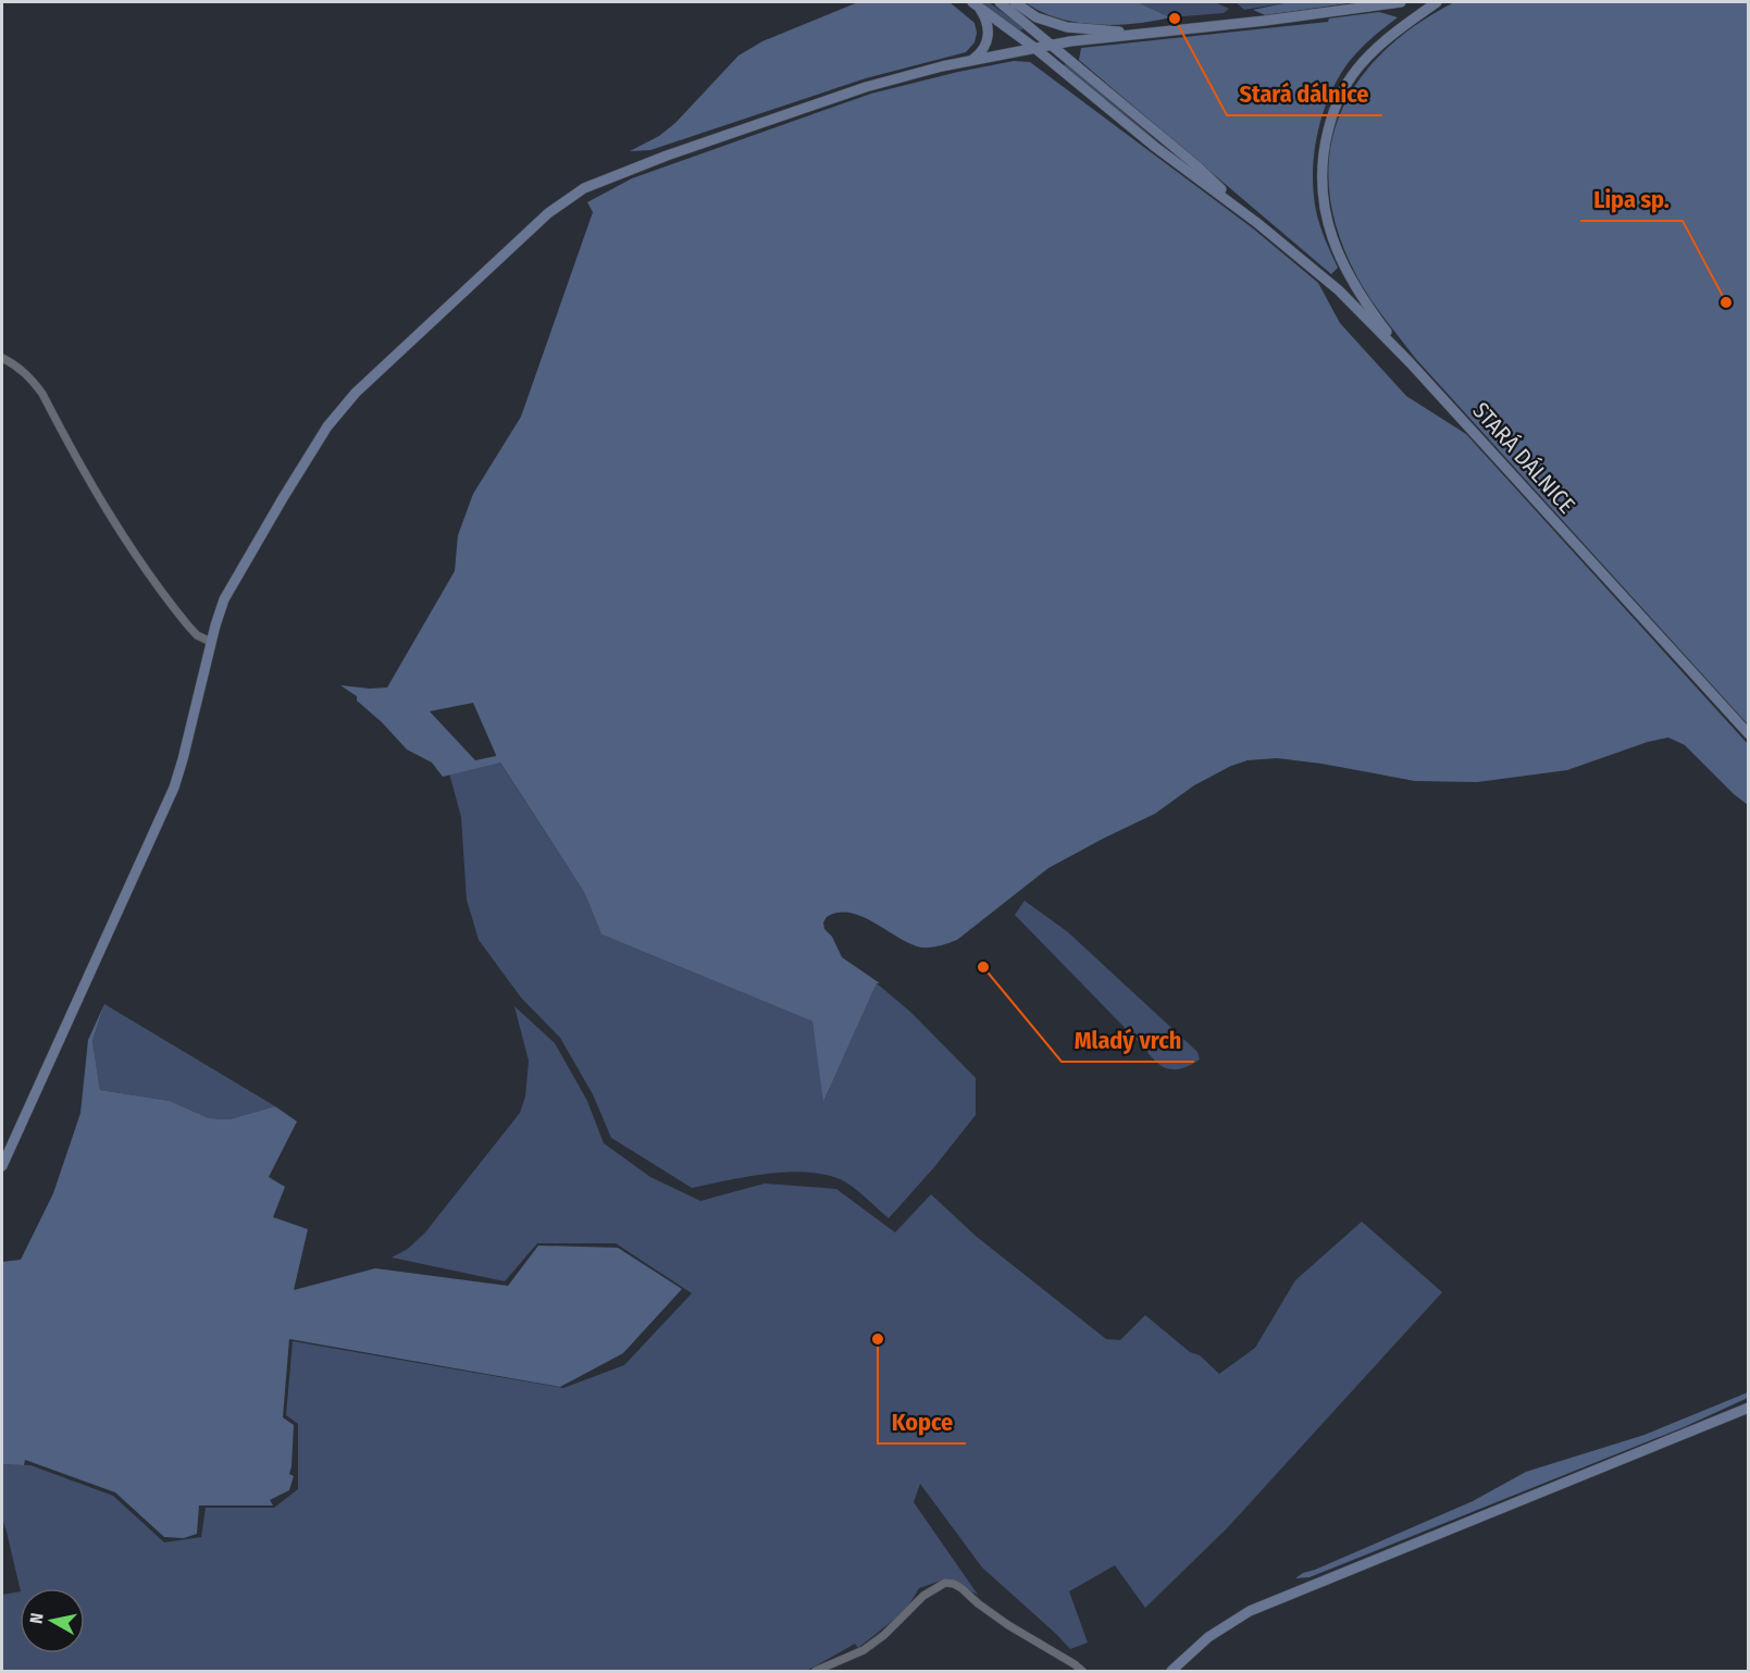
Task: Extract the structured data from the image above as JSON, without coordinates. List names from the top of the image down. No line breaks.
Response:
{"streets":{"street":["STARÁ DÁLNICE"]},"places":["Stará dálnice","Lipa sp.","Mladý vrch","Kopce"],"north":"left"}
